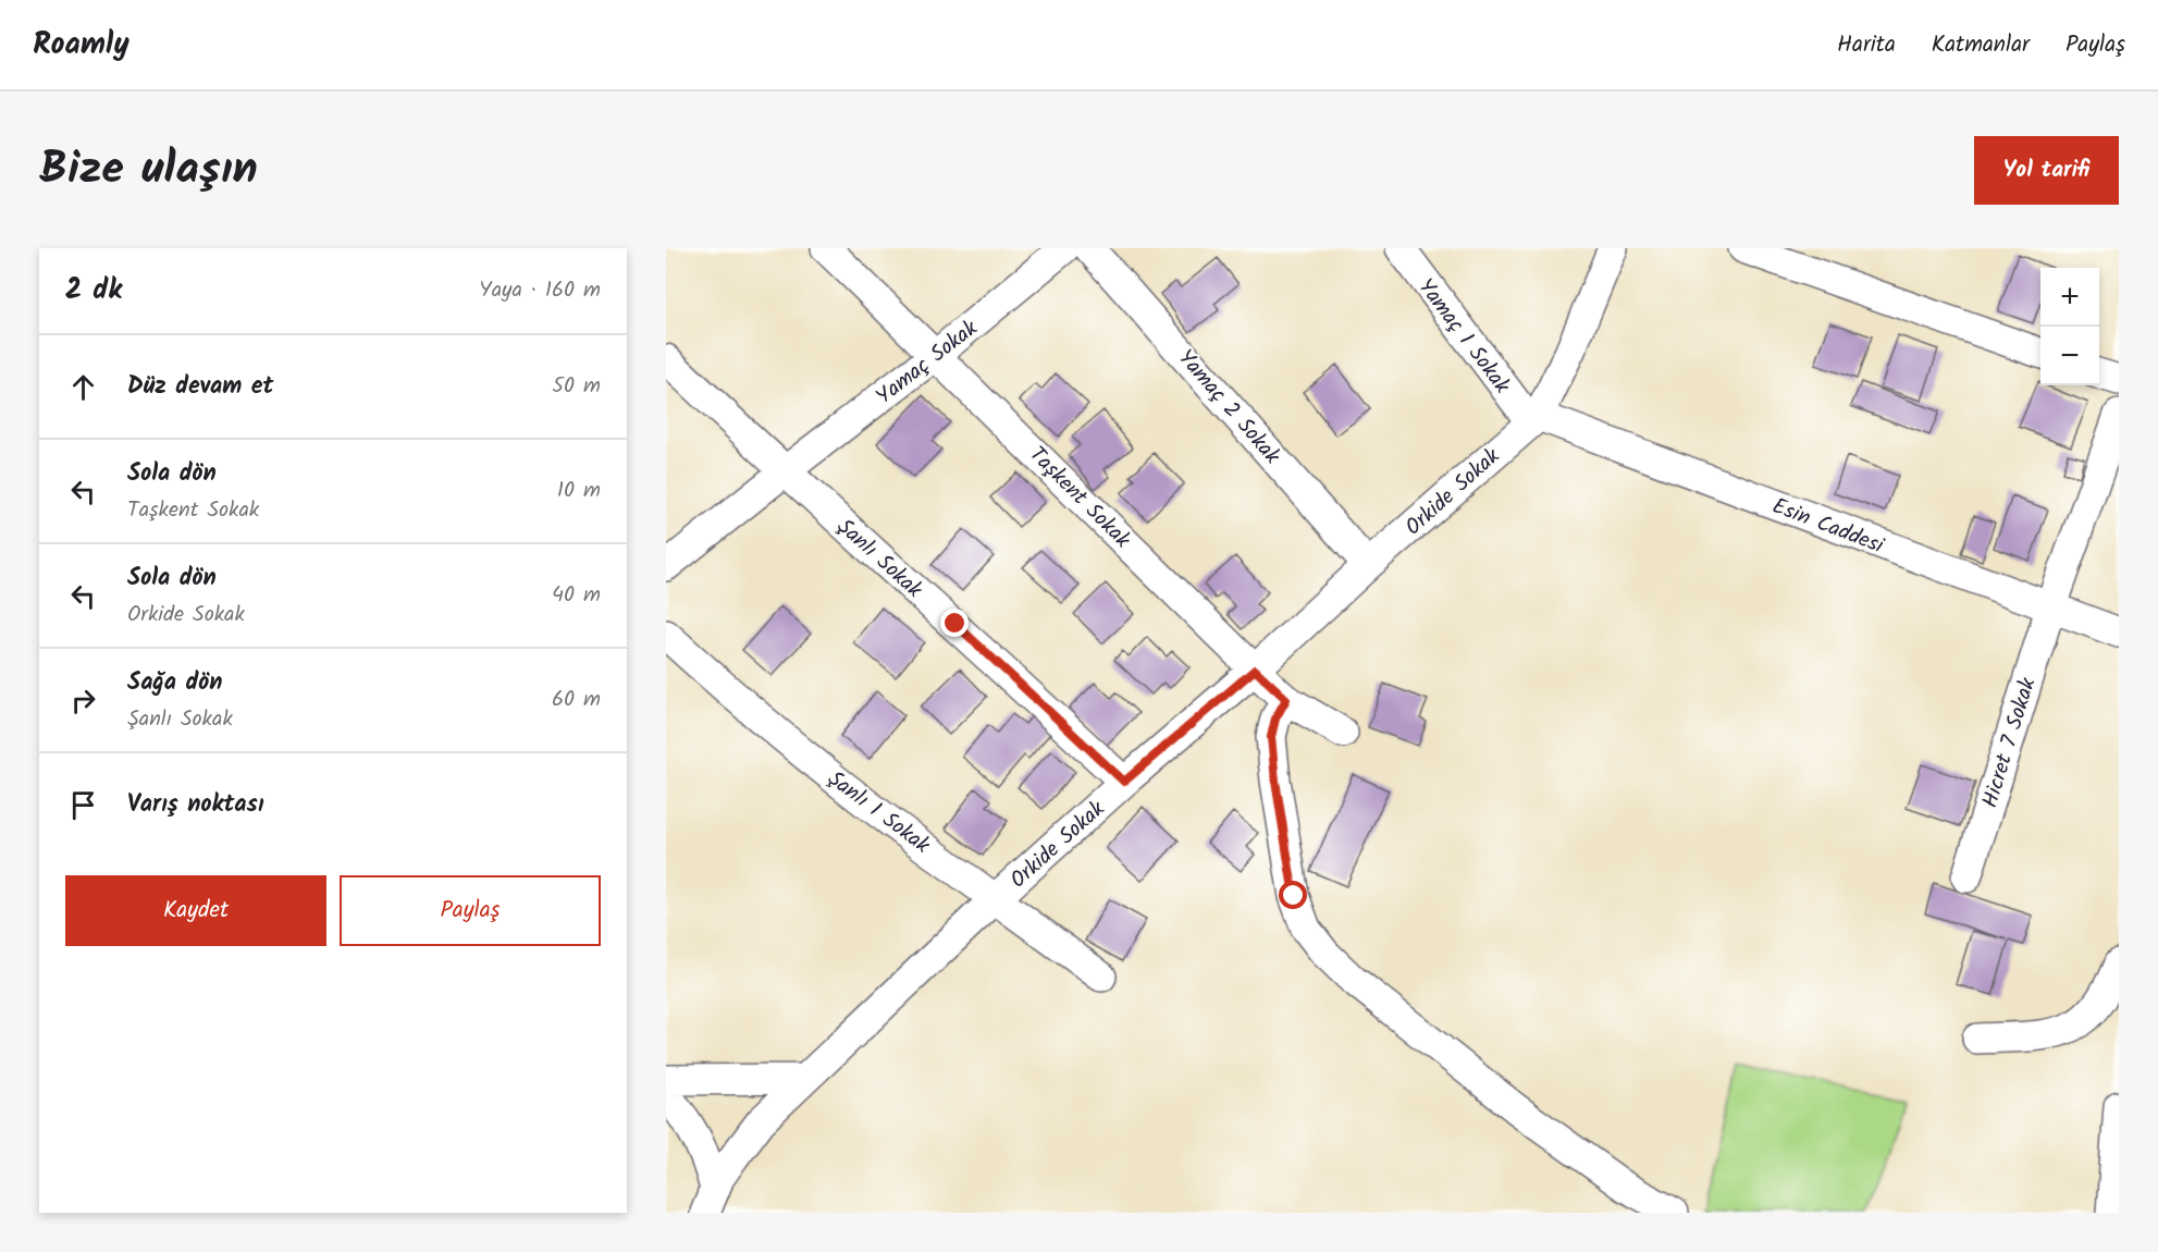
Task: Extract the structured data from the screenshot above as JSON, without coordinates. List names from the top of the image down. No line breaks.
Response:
{"streets":{"street":["Yamaç 1 Sokak","Yamaç Sokak","Yamaç 2 Sokak","Orkide Sokak","Taşkent Sokak","Esin Caddesi","Şanlı Sokak","Hicret 7 Sokak","Şanlı 1 Sokak"]},"crossings":[["Yamaç 1 Sokak","Orkide Sokak"],["Yamaç 1 Sokak","Esin Caddesi"],["Yamaç Sokak","Taşkent Sokak"],["Yamaç Sokak","Şanlı Sokak"],["Yamaç 2 Sokak","Orkide Sokak"],["Orkide Sokak","Taşkent Sokak"],["Orkide Sokak","Esin Caddesi"],["Orkide Sokak","Şanlı Sokak"],["Orkide Sokak","Şanlı 1 Sokak"],["Esin Caddesi","Hicret 7 Sokak"]],"page":{"header":"Roamly","nav":["Harita","Katmanlar","Paylaş"],"title":"Bize ulaşın","buttons":["Yol tarifi",["Kaydet","Paylaş"]],"heading":["2 dk","Yaya · 160 m"],"map_buttons":["+","−"],"list":[["Düz devam et","50 m"],["Sola dön","Taşkent Sokak","10 m"],["Sola dön","Orkide Sokak","40 m"],["Sağa dön","Şanlı Sokak","60 m"],"Varış noktası"]}}
